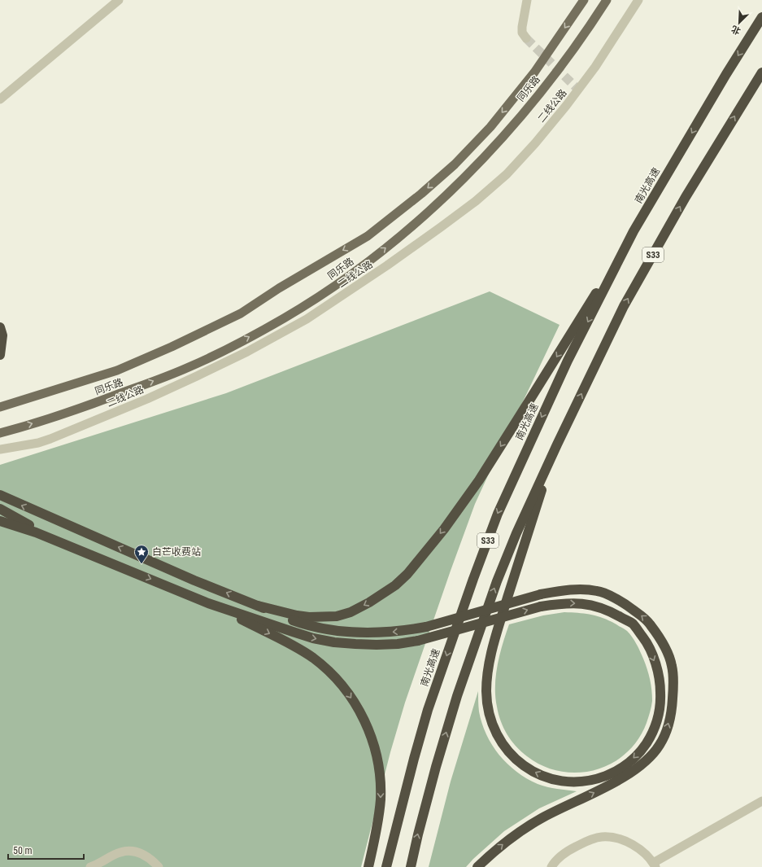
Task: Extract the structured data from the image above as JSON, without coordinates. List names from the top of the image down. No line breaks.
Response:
{"streets":{"highway":["南光高速","S33"],"main road":["同乐路"],"street":["二线公路"]},"places":{"place":["白芒收费站"]},"scale_bar":"50 m","north":"bottom left"}
